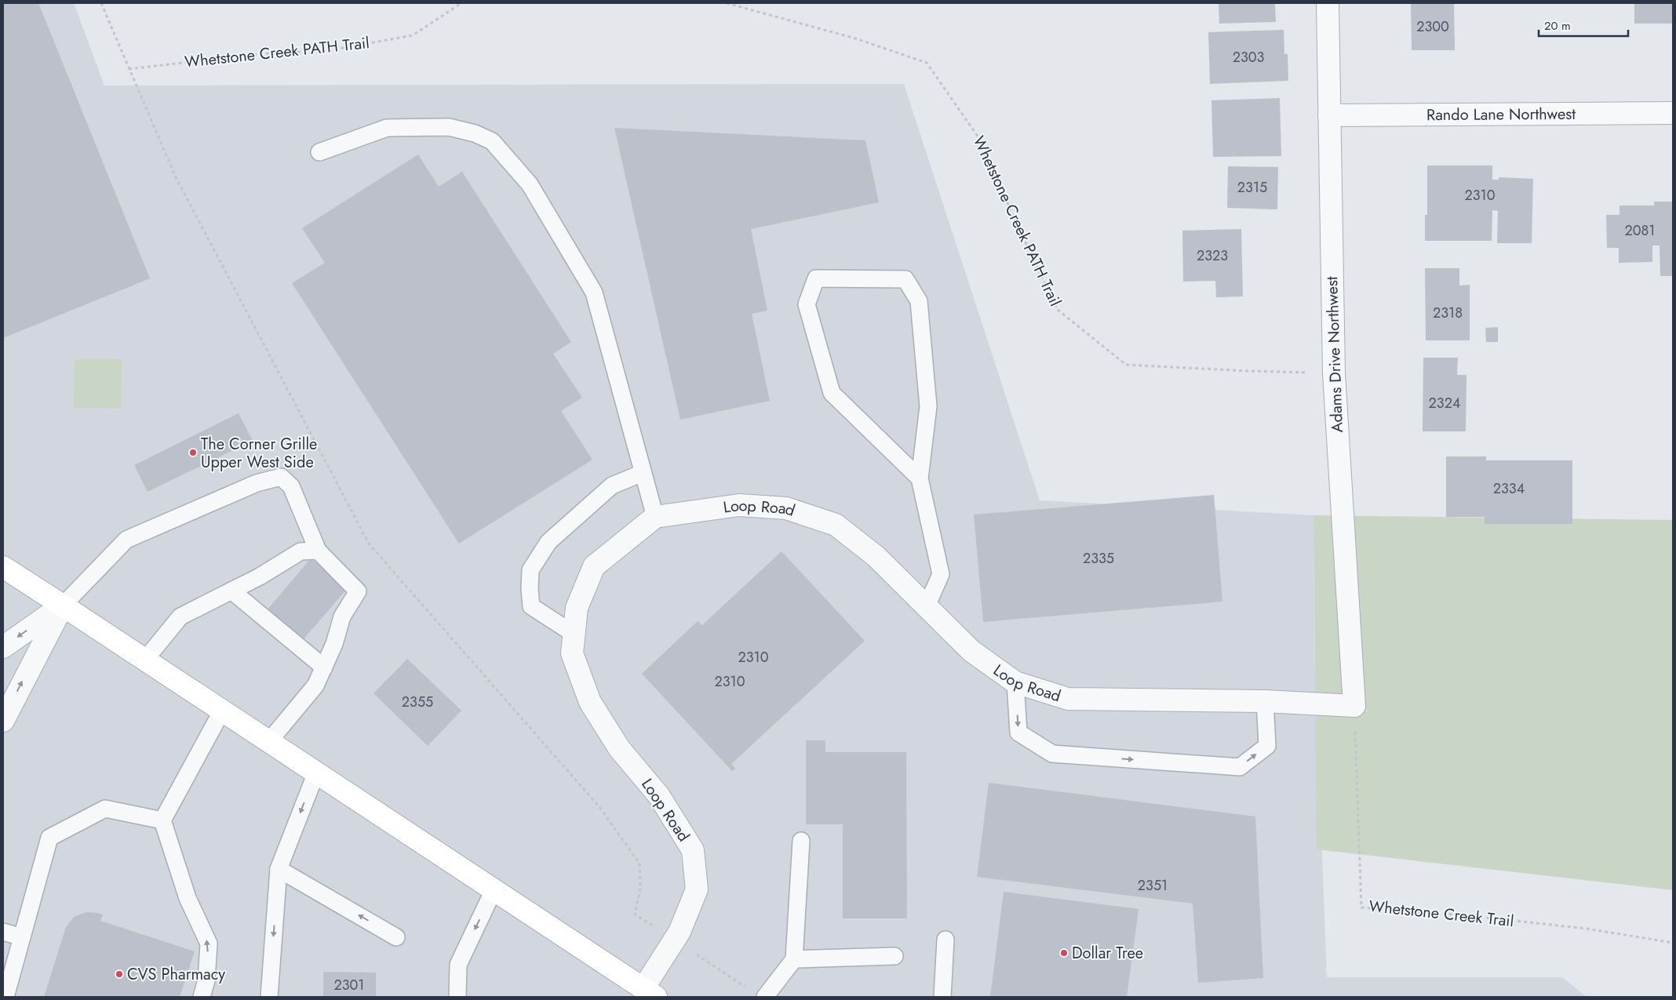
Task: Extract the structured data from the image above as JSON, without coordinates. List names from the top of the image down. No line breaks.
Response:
{"streets":{"street":["Rando Lane Northwest","Adams Drive Northwest","Loop Road"],"path":["Whetstone Creek PATH Trail","Whetstone Creek Trail"]},"crossings":[["Whetstone Creek PATH Trail","Adams Drive Northwest"],["Rando Lane Northwest","Adams Drive Northwest"],["Adams Drive Northwest","Loop Road"],["Adams Drive Northwest","Whetstone Creek Trail"],["Loop Road","Whetstone Creek Trail"]],"places":["The Corner Grille Upper West Side","Dollar Tree","CVS Pharmacy"],"house_numbers":["2300","2303","2315","2310","2081","2323","2318","2324","2334","2335","2310","2310","2355","2351","2301"],"scale_bar":"20 m"}
